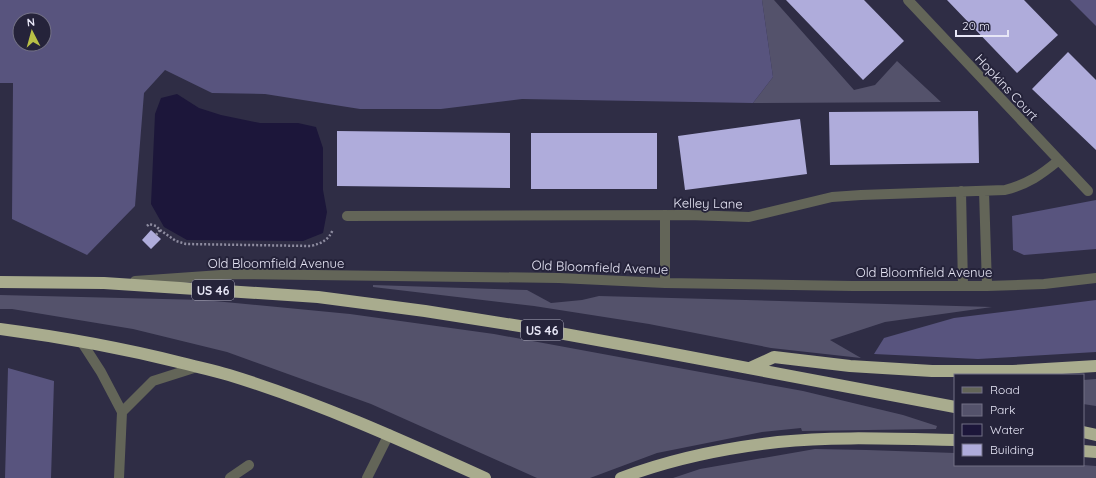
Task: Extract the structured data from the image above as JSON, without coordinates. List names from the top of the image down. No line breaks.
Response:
{"streets":{"highway":["US 46"],"street":["Hopkins Court","Kelley Lane","Old Bloomfield Avenue"]},"crossings":[["Hopkins Court","Kelley Lane"],["Old Bloomfield Avenue","US 46"]],"legend":["Road","Park","Water","Building"],"scale_bar":"20 m","north":"top"}
